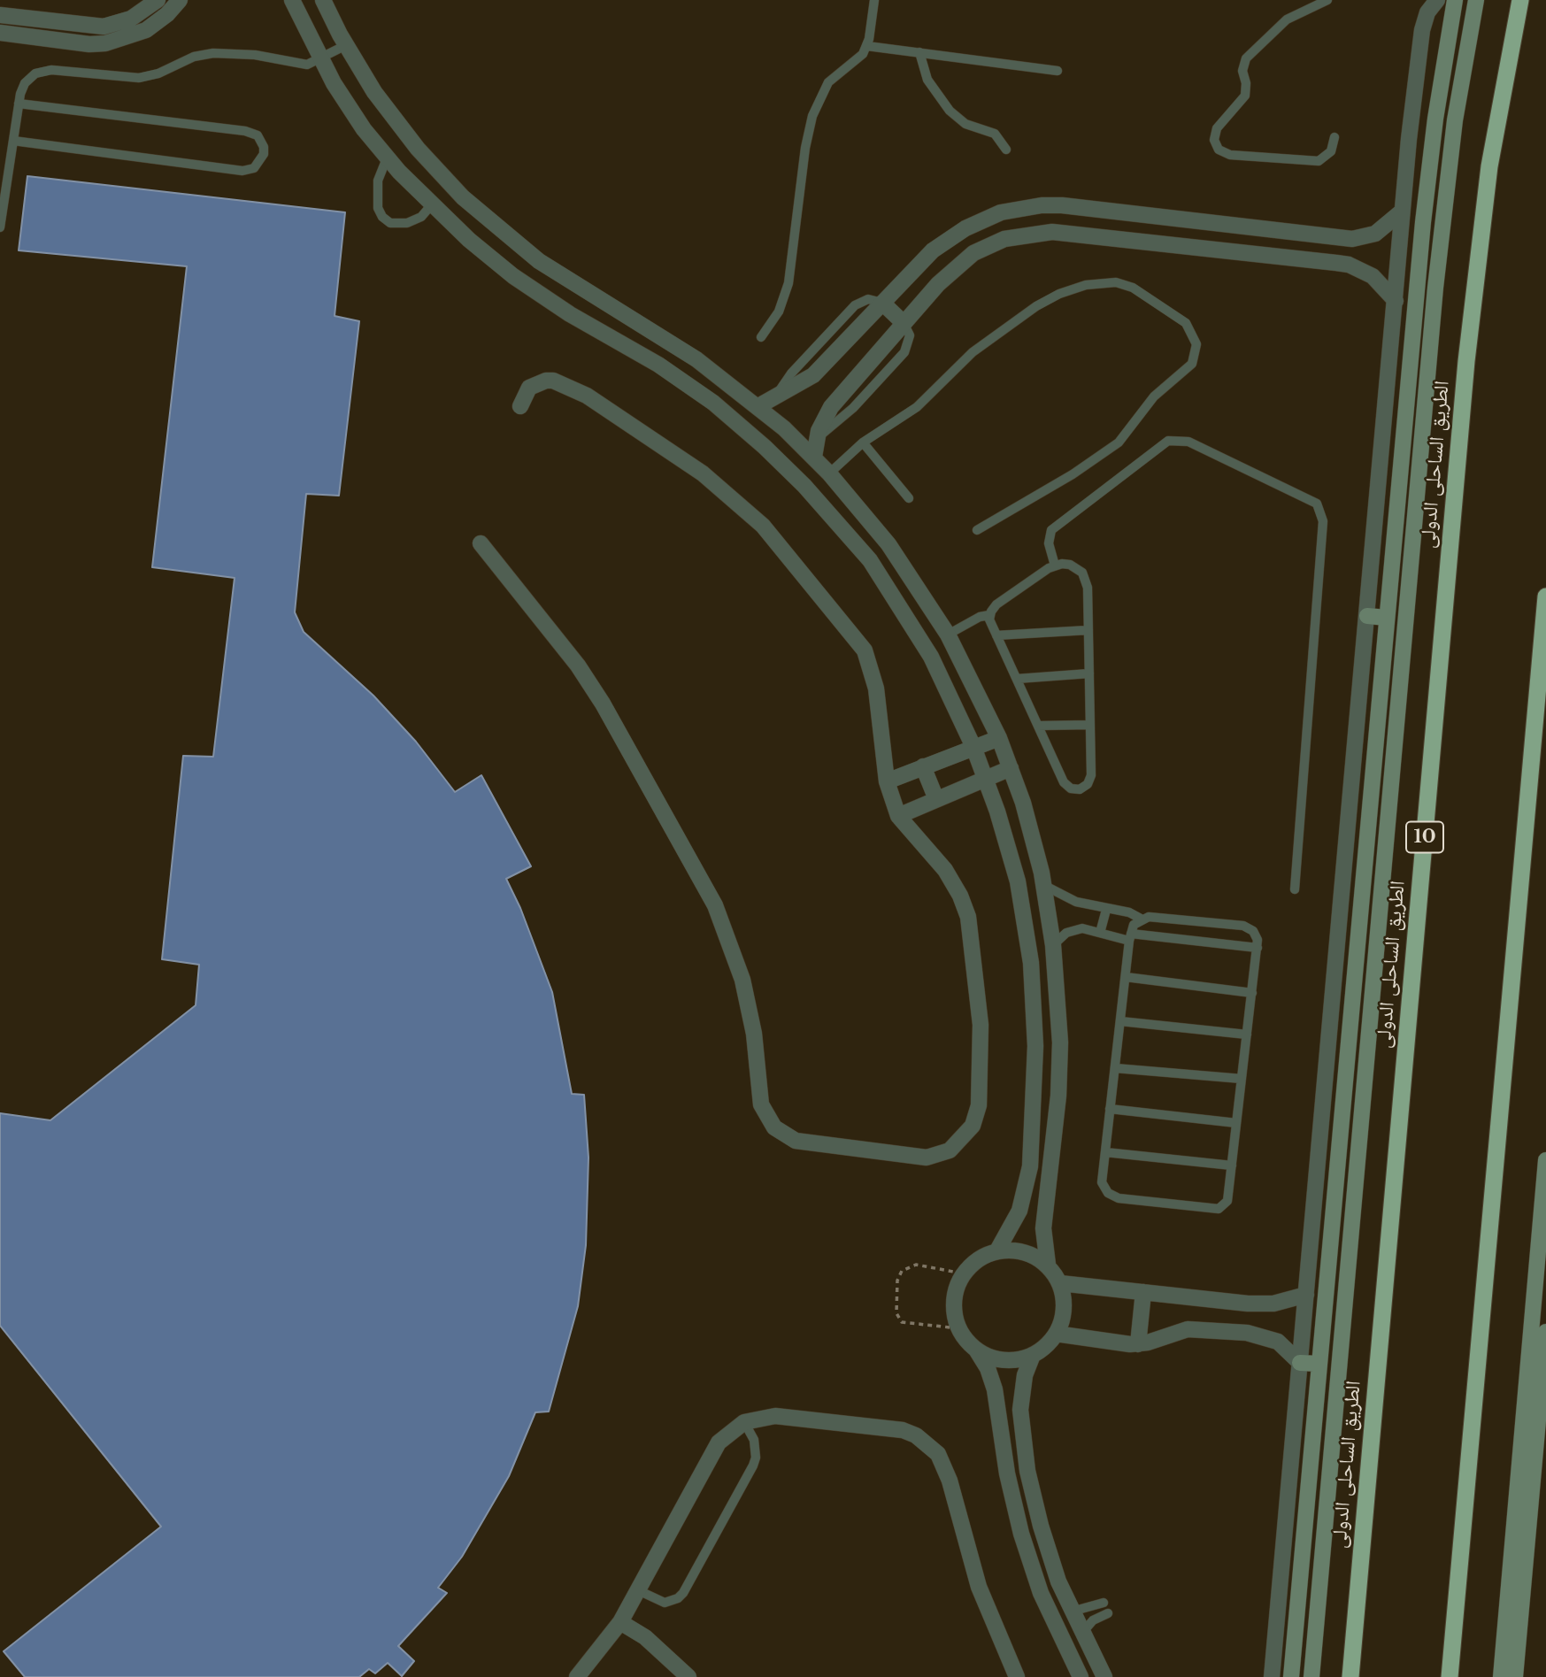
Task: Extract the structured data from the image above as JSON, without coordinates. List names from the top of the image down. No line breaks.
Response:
{"streets":{"highway":["الطريق الساحلى الدولى","10"]}}
